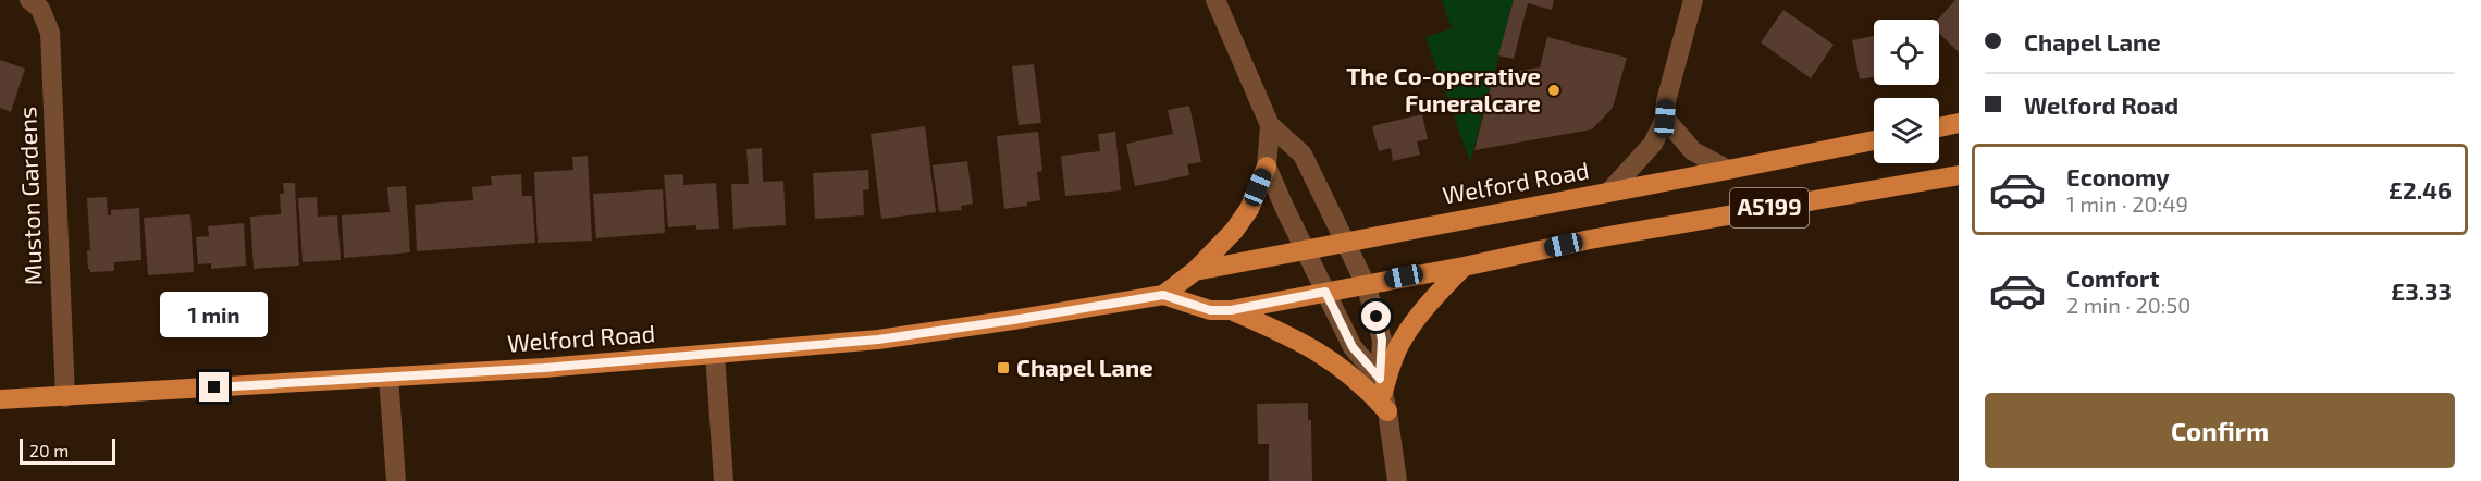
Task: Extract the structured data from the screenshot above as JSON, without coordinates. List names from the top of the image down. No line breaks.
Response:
{"streets":{"main road":["Welford Road","A5199"],"street":["Muston Gardens"]},"crossings":[["Welford Road","Muston Gardens"]],"places":{"other":["The Co-operative Funeralcare"],"transit":["Chapel Lane"]},"scale_bar":"20 m","page":{"banner":["Chapel Lane","Welford Road"],"list":[{"name":"Economy","note":"1 min · 20:49","value":"£2.46"},{"name":"Comfort","note":"2 min · 20:50","value":"£3.33"}],"bubble":"1 min","buttons":"Confirm","scale":"20 m"}}
